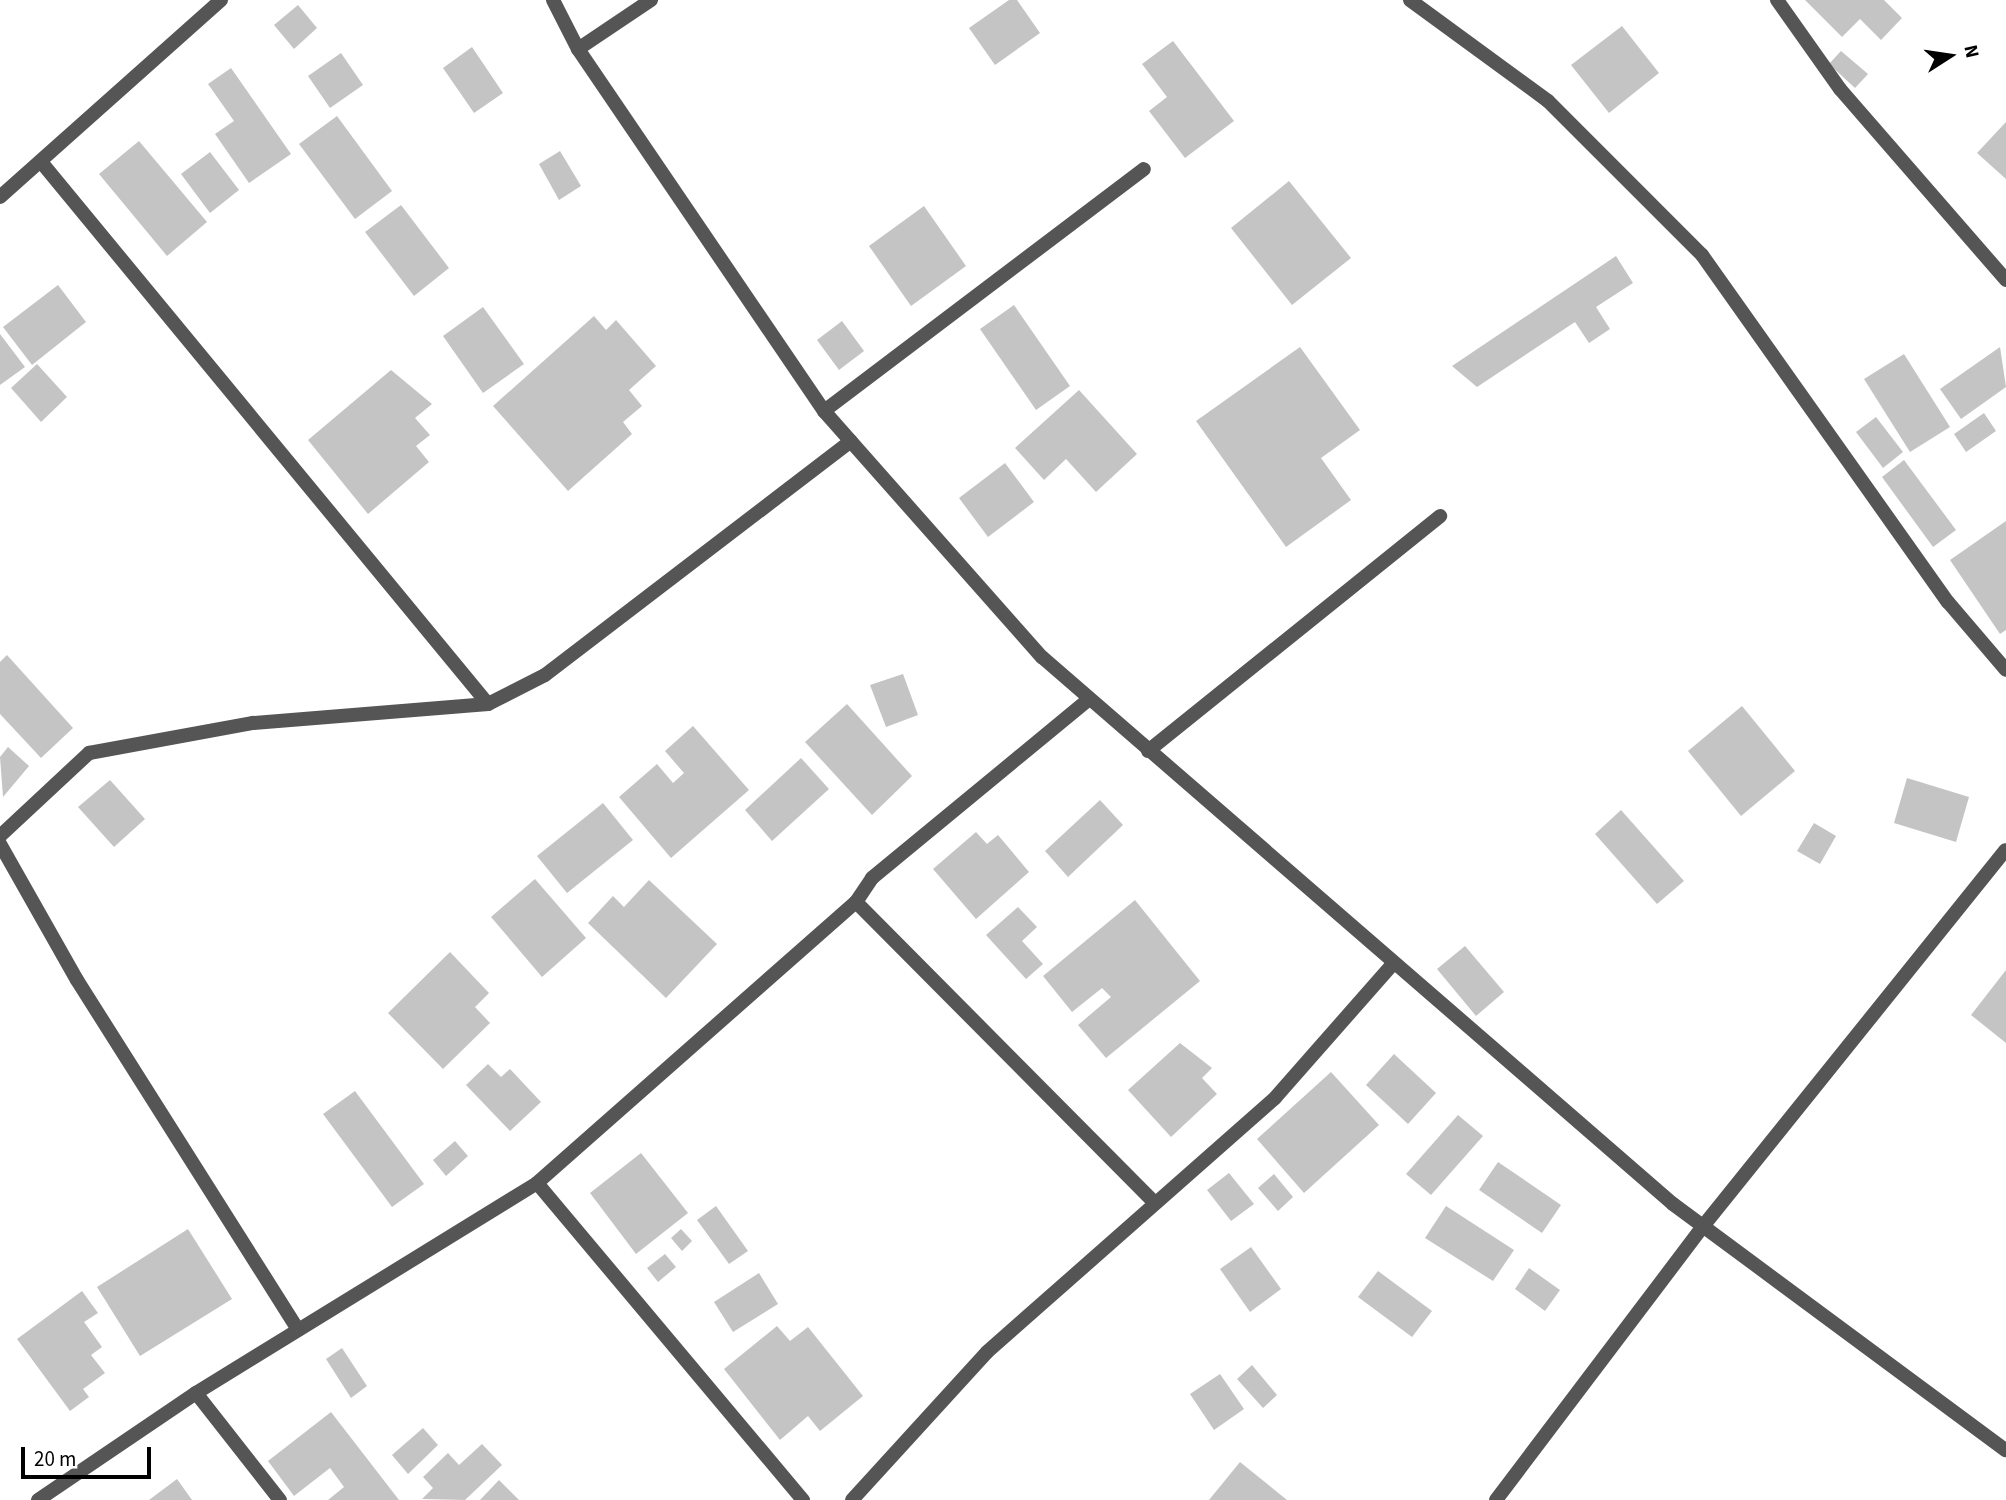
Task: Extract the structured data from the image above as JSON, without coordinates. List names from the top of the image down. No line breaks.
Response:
{"scale_bar":"20 m","north":"right"}
